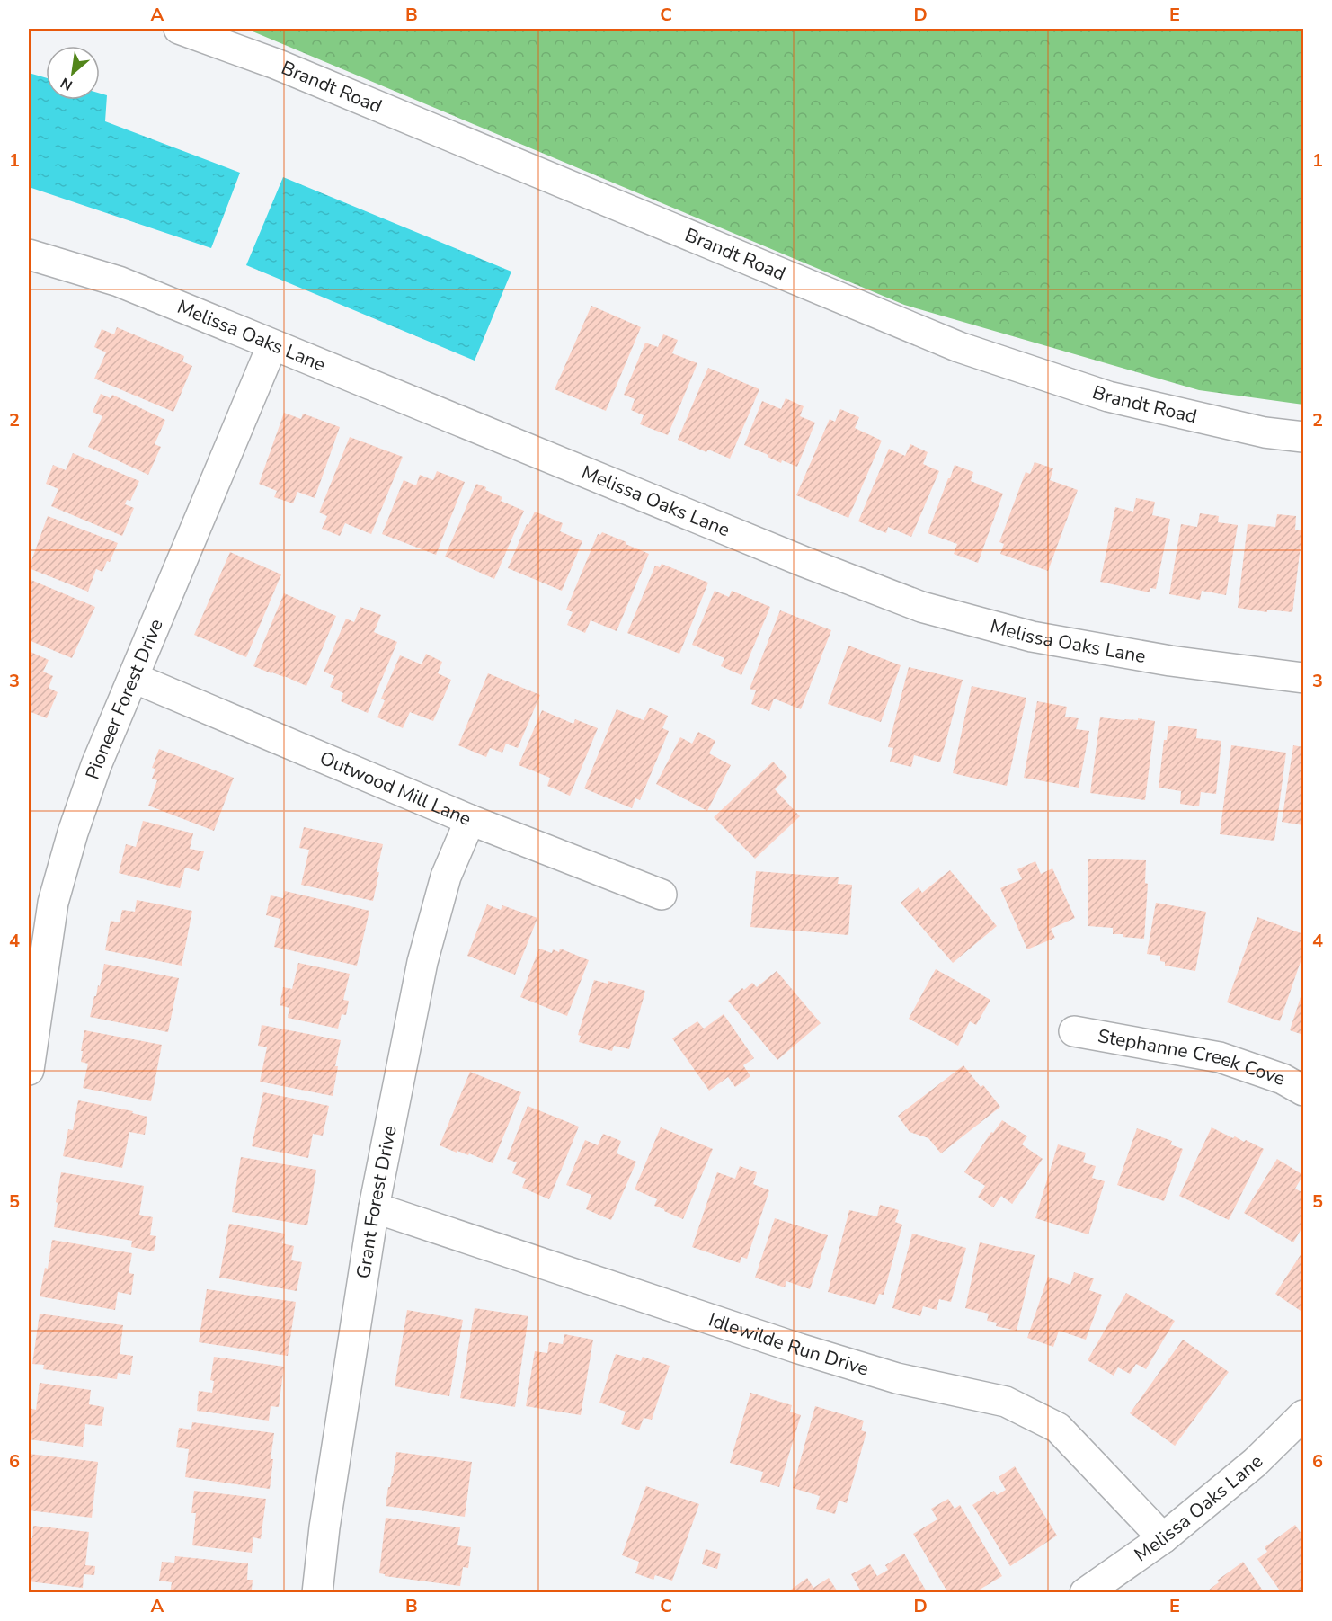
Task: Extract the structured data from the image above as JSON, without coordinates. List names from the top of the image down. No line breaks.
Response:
{"streets":{"street":["Brandt Road","Melissa Oaks Lane","Pioneer Forest Drive","Outwood Mill Lane","Stephanne Creek Cove","Grant Forest Drive","Idlewilde Run Drive"]},"crossings":[["Melissa Oaks Lane","Pioneer Forest Drive"],["Melissa Oaks Lane","Idlewilde Run Drive"],["Pioneer Forest Drive","Outwood Mill Lane"],["Outwood Mill Lane","Grant Forest Drive"],["Grant Forest Drive","Idlewilde Run Drive"]],"north":"bottom left","grid":{"columns":["A","B","C","D","E"],"rows":["1","2","3","4","5","6"]}}
